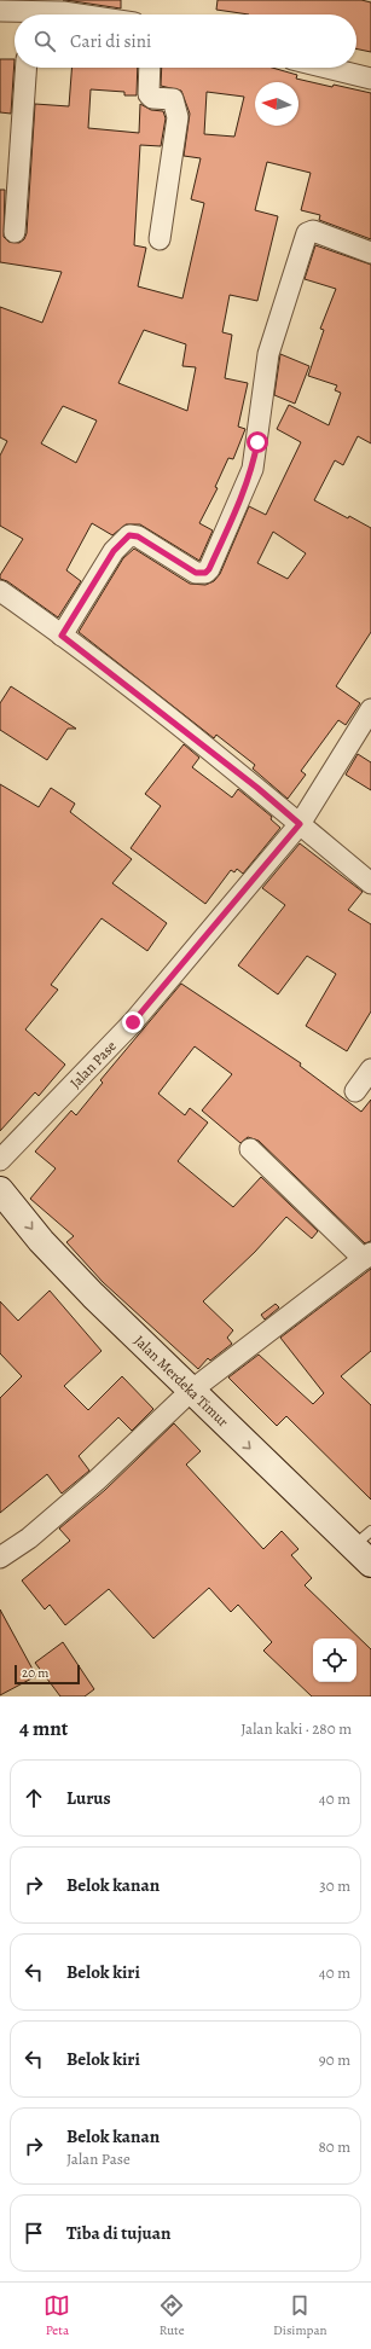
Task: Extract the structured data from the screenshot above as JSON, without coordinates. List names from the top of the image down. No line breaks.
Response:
{"streets":{"main road":["Jalan Merdeka Timur"],"street":["Jalan Pase"]},"one_way":["Jalan Merdeka Timur"],"scale_bar":"20 m","north":"left","page":{"search":"Cari di sini","scale":"20 m","heading":["4 mnt","Jalan kaki · 280 m"],"list":[["Lurus","40 m"],["Belok kanan","30 m"],["Belok kiri","40 m"],["Belok kiri","90 m"],["Belok kanan","Jalan Pase","80 m"],"Tiba di tujuan"],"nav":["Peta","Rute","Disimpan"]}}
